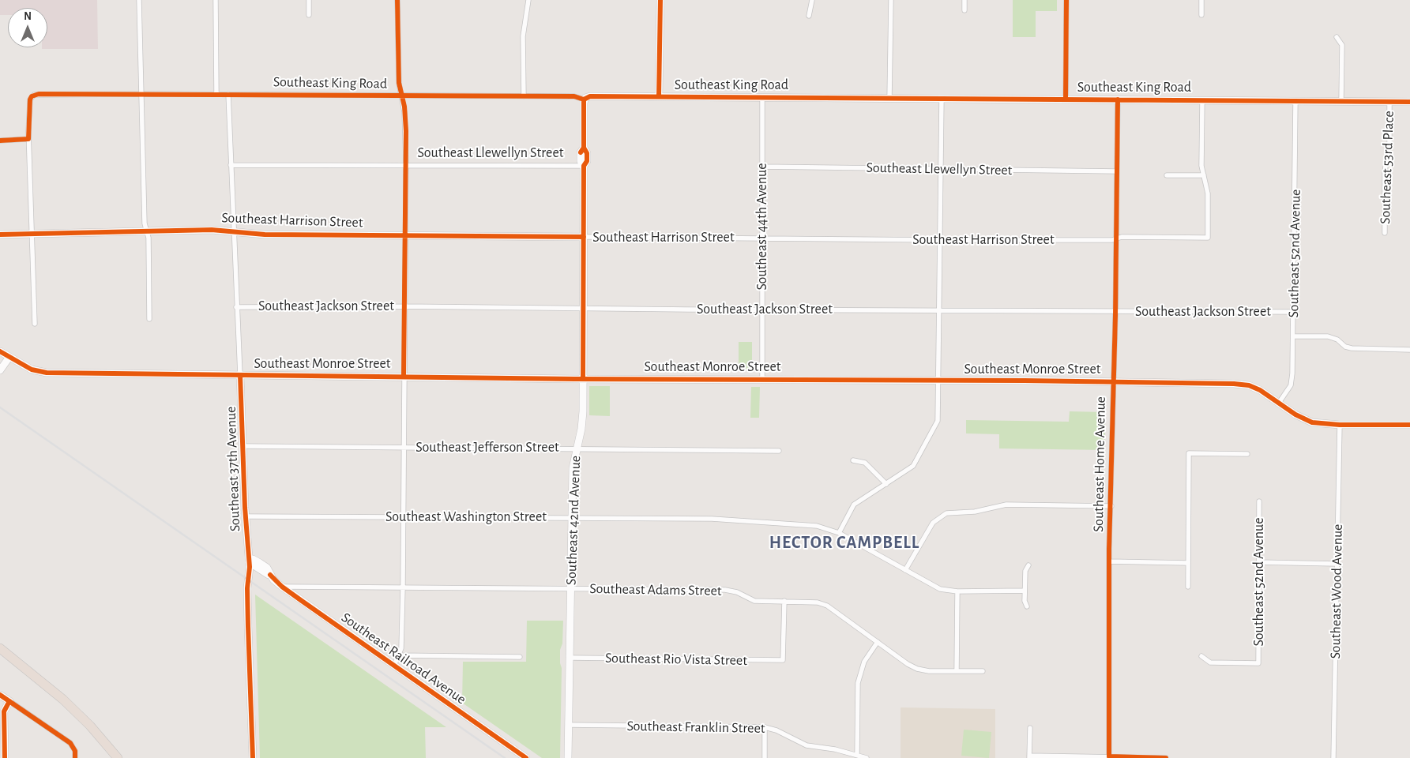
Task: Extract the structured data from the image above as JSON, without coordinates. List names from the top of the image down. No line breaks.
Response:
{"streets":{"street":["Southeast King Road","Southeast Llewellyn Street","Southeast 53rd Place","Southeast Harrison Street","Southeast 44th Avenue","Southeast 52nd Avenue","Southeast Jackson Street","Southeast Monroe Street","Southeast Jefferson Street","Southeast Home Avenue","Southeast 37th Avenue","Southeast Washington Street","Southeast 42nd Avenue","Southeast Adams Street","Southeast Wood Avenue","Southeast Railroad Avenue","Southeast Rio Vista Street","Southeast Franklin Street"]},"crossings":[["Southeast King Road","Southeast 53rd Place"],["Southeast King Road","Southeast 44th Avenue"],["Southeast King Road","Southeast 52nd Avenue"],["Southeast King Road","Southeast Home Avenue"],["Southeast King Road","Southeast 37th Avenue"],["Southeast King Road","Southeast 42nd Avenue"],["Southeast Llewellyn Street","Southeast 44th Avenue"],["Southeast Llewellyn Street","Southeast Home Avenue"],["Southeast Llewellyn Street","Southeast 37th Avenue"],["Southeast Llewellyn Street","Southeast 42nd Avenue"],["Southeast Harrison Street","Southeast 44th Avenue"],["Southeast Harrison Street","Southeast Home Avenue"],["Southeast Harrison Street","Southeast 37th Avenue"],["Southeast Harrison Street","Southeast 42nd Avenue"],["Southeast 44th Avenue","Southeast Jackson Street"],["Southeast 44th Avenue","Southeast Monroe Street"],["Southeast 52nd Avenue","Southeast Jackson Street"],["Southeast 52nd Avenue","Southeast Monroe Street"],["Southeast Jackson Street","Southeast Home Avenue"],["Southeast Jackson Street","Southeast 37th Avenue"],["Southeast Jackson Street","Southeast 42nd Avenue"],["Southeast Monroe Street","Southeast Home Avenue"],["Southeast Monroe Street","Southeast 37th Avenue"],["Southeast Monroe Street","Southeast 42nd Avenue"],["Southeast Monroe Street","Southeast Wood Avenue"],["Southeast Jefferson Street","Southeast 37th Avenue"],["Southeast Jefferson Street","Southeast 42nd Avenue"],["Southeast 37th Avenue","Southeast Washington Street"],["Southeast 37th Avenue","Southeast Railroad Avenue"],["Southeast Washington Street","Southeast 42nd Avenue"],["Southeast 42nd Avenue","Southeast Adams Street"],["Southeast 42nd Avenue","Southeast Rio Vista Street"],["Southeast 42nd Avenue","Southeast Franklin Street"],["Southeast Adams Street","Southeast Railroad Avenue"],["Southeast Adams Street","Southeast Rio Vista Street"]],"districts":["HECTOR CAMPBELL"],"north":"top"}
